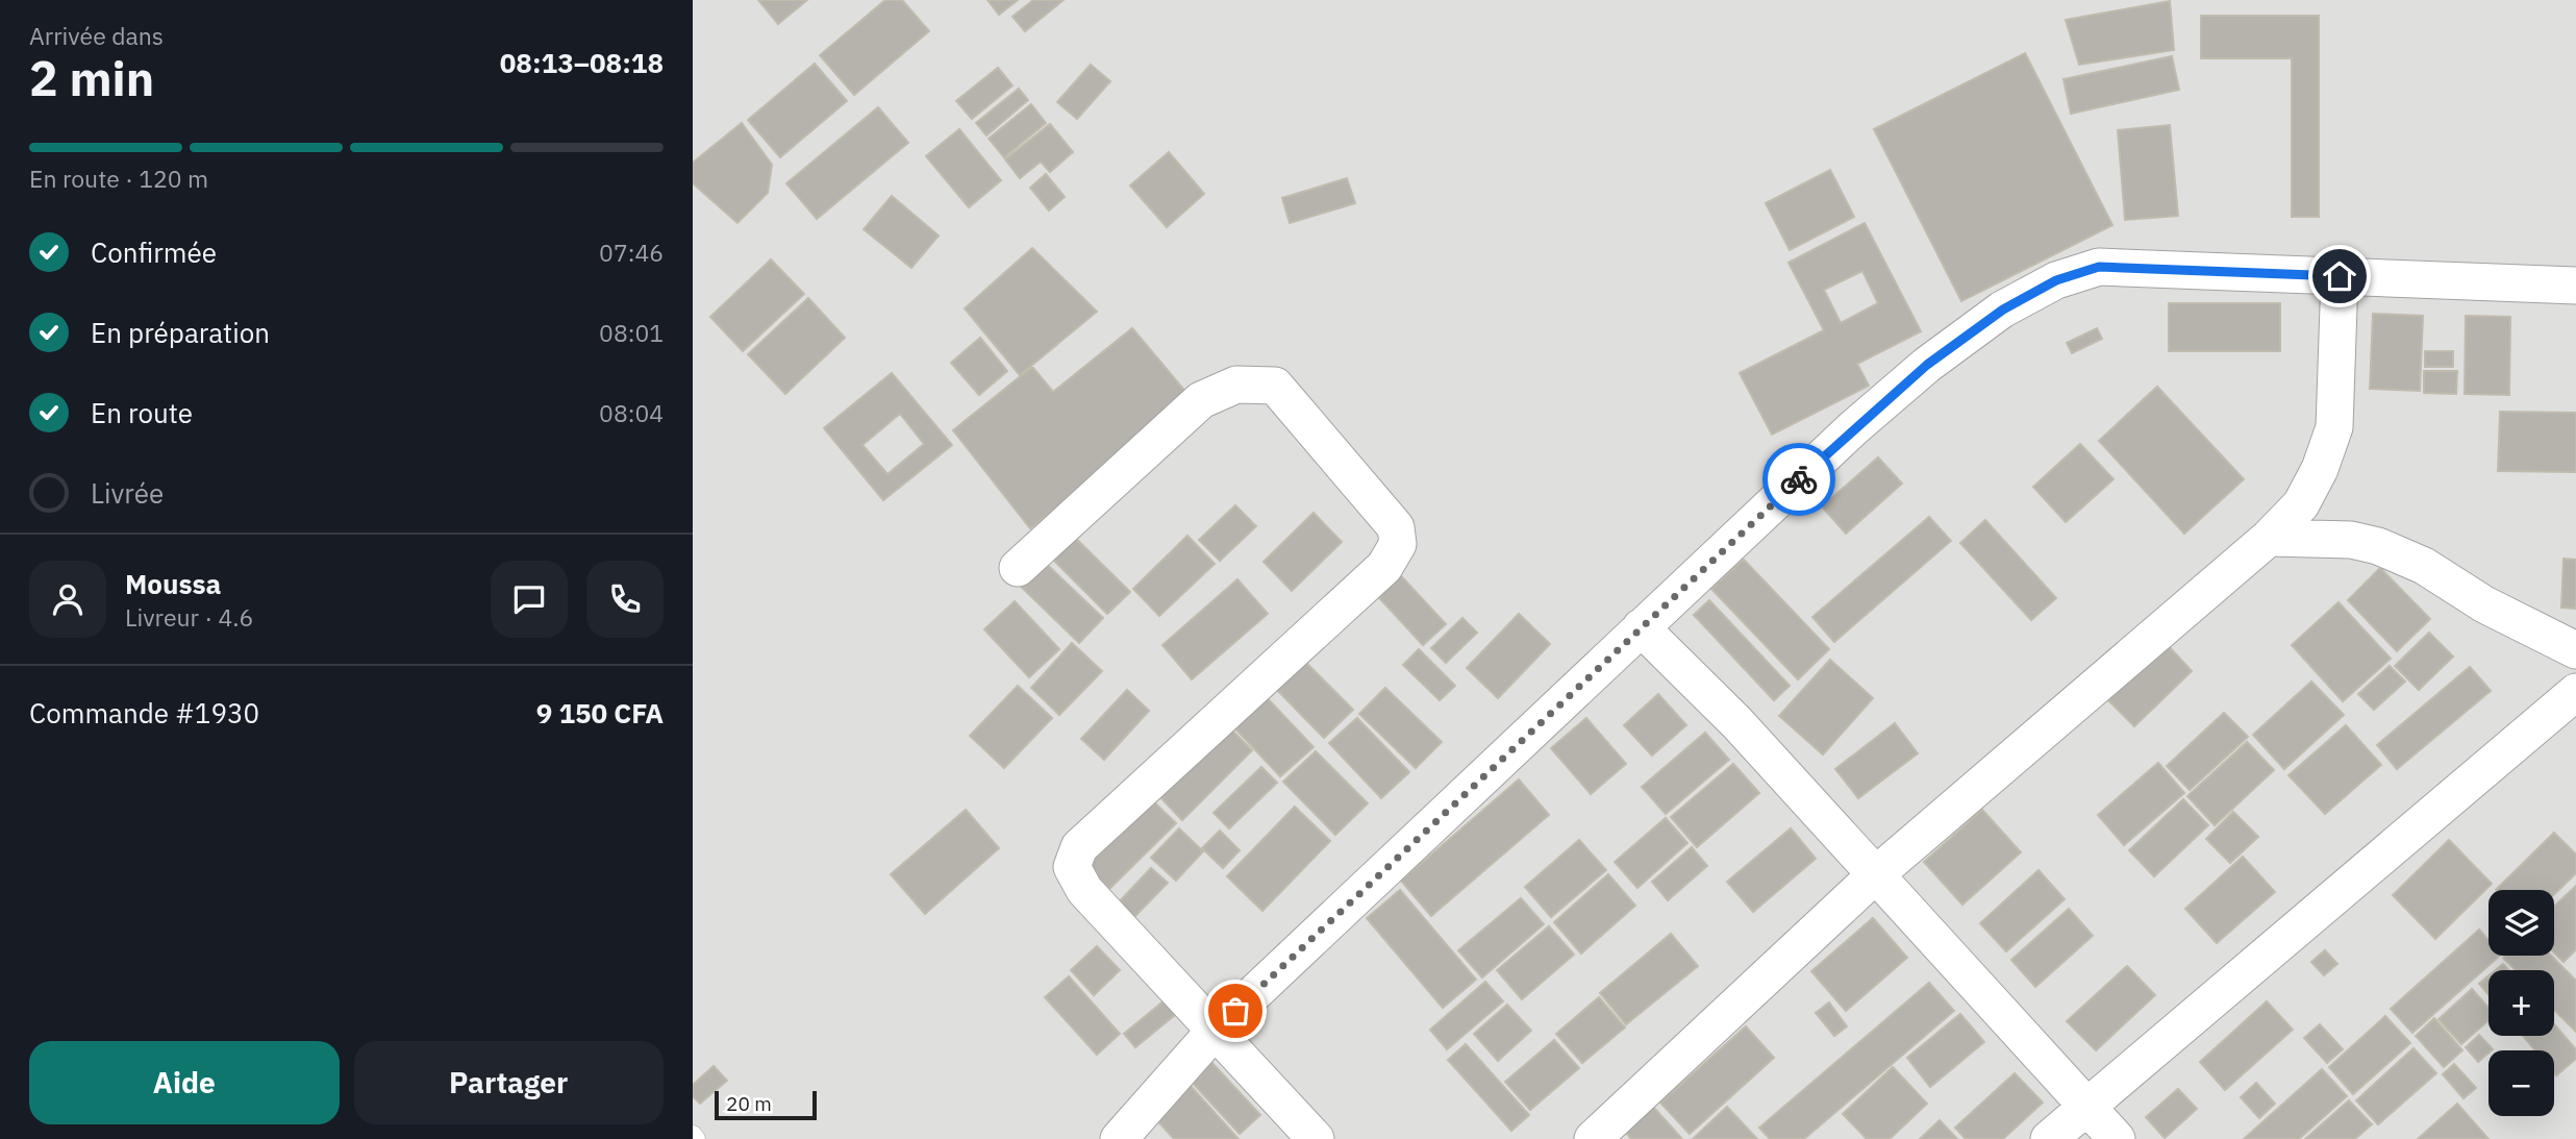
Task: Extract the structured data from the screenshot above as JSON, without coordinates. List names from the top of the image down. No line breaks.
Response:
{"scale_bar":"20 m","page":{"heading":["2 min","Arrivée dans","08:13–08:18"],"panel":["Moussa","Livreur · 4.6","Commande #1930","9 150 CFA"],"bar":"En route · 120 m","list":[["Confirmée","07:46"],["En préparation","08:01"],["En route","08:04"],"Livrée"],"map_buttons":["+","−"],"buttons":["Aide","Partager"],"scale":"20 m"}}
